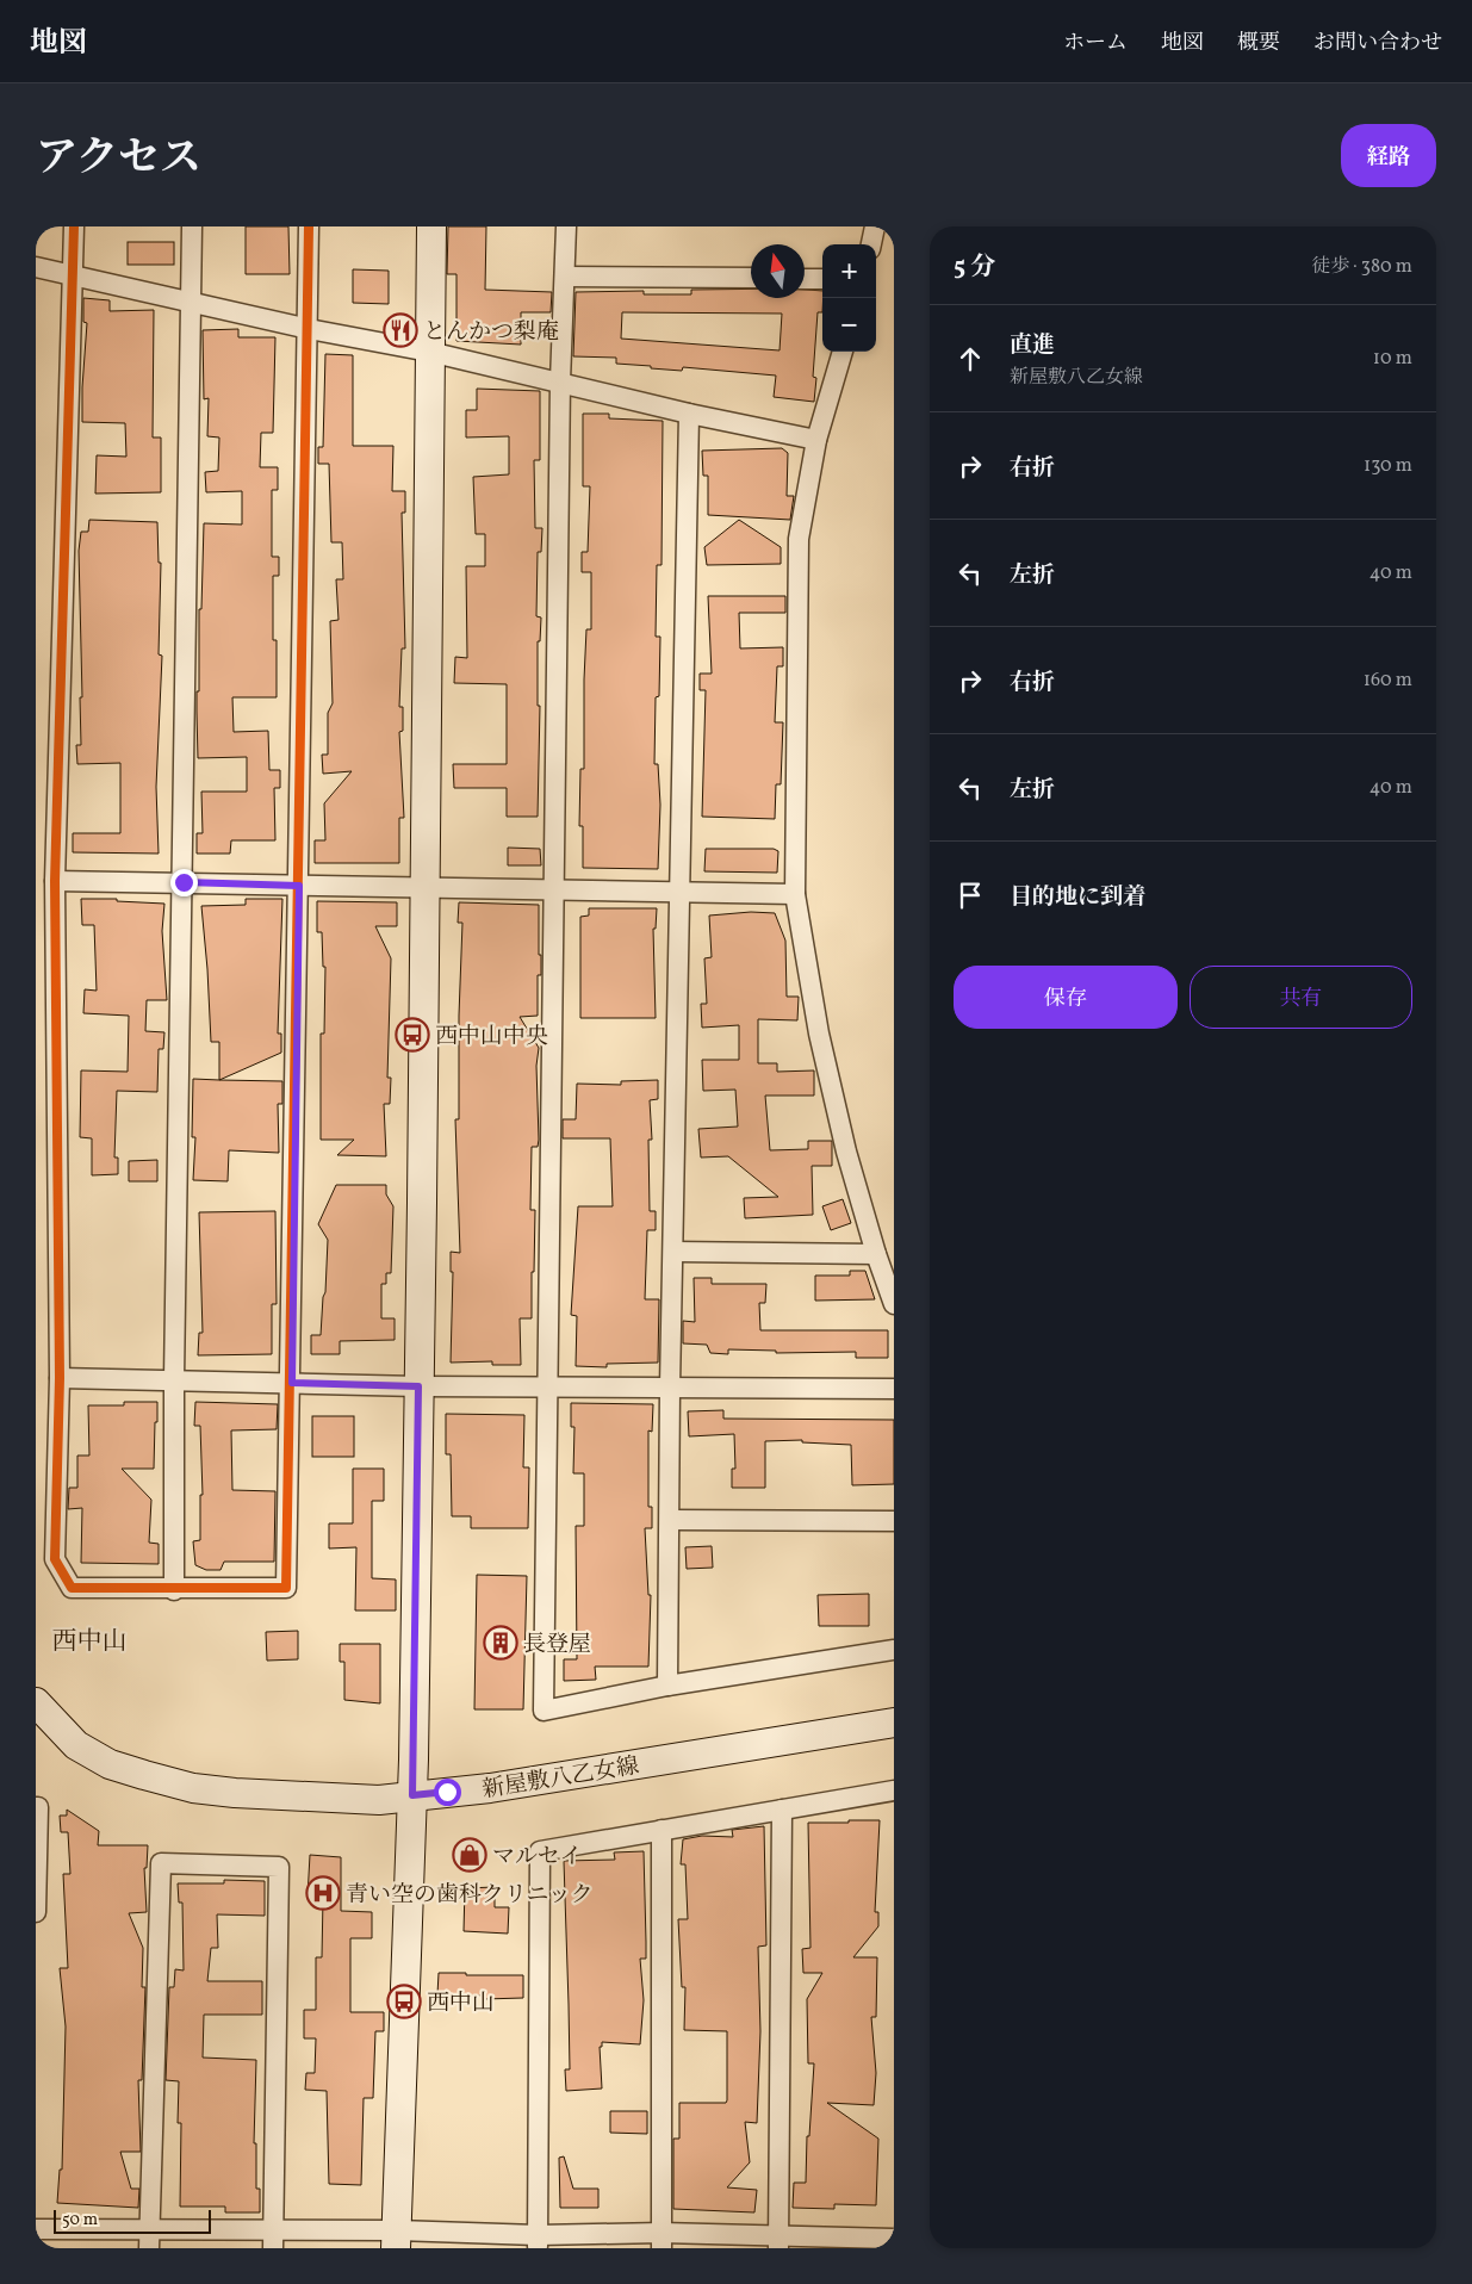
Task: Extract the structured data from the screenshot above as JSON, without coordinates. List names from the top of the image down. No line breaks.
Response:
{"streets":{"street":["新屋敷八乙女線"]},"districts":["西中山"],"places":{"restaurant":["とんかつ梨庵"],"bus stop":["西中山中央","西中山"],"building":["長登屋"],"shop":["マルセイ"],"hospital":["青い空の歯科クリニック"]},"scale_bar":"50 m","north":"top","page":{"header":"地図","nav":["ホーム","地図","概要","お問い合わせ"],"title":"アクセス","buttons":["経路",["保存","共有"]],"heading":["5 分","徒歩 · 380 m"],"map_buttons":["+","−"],"list":[["直進","新屋敷八乙女線","10 m"],["右折","130 m"],["左折","40 m"],["右折","160 m"],["左折","40 m"],"目的地に到着"],"scale":"50 m"}}
